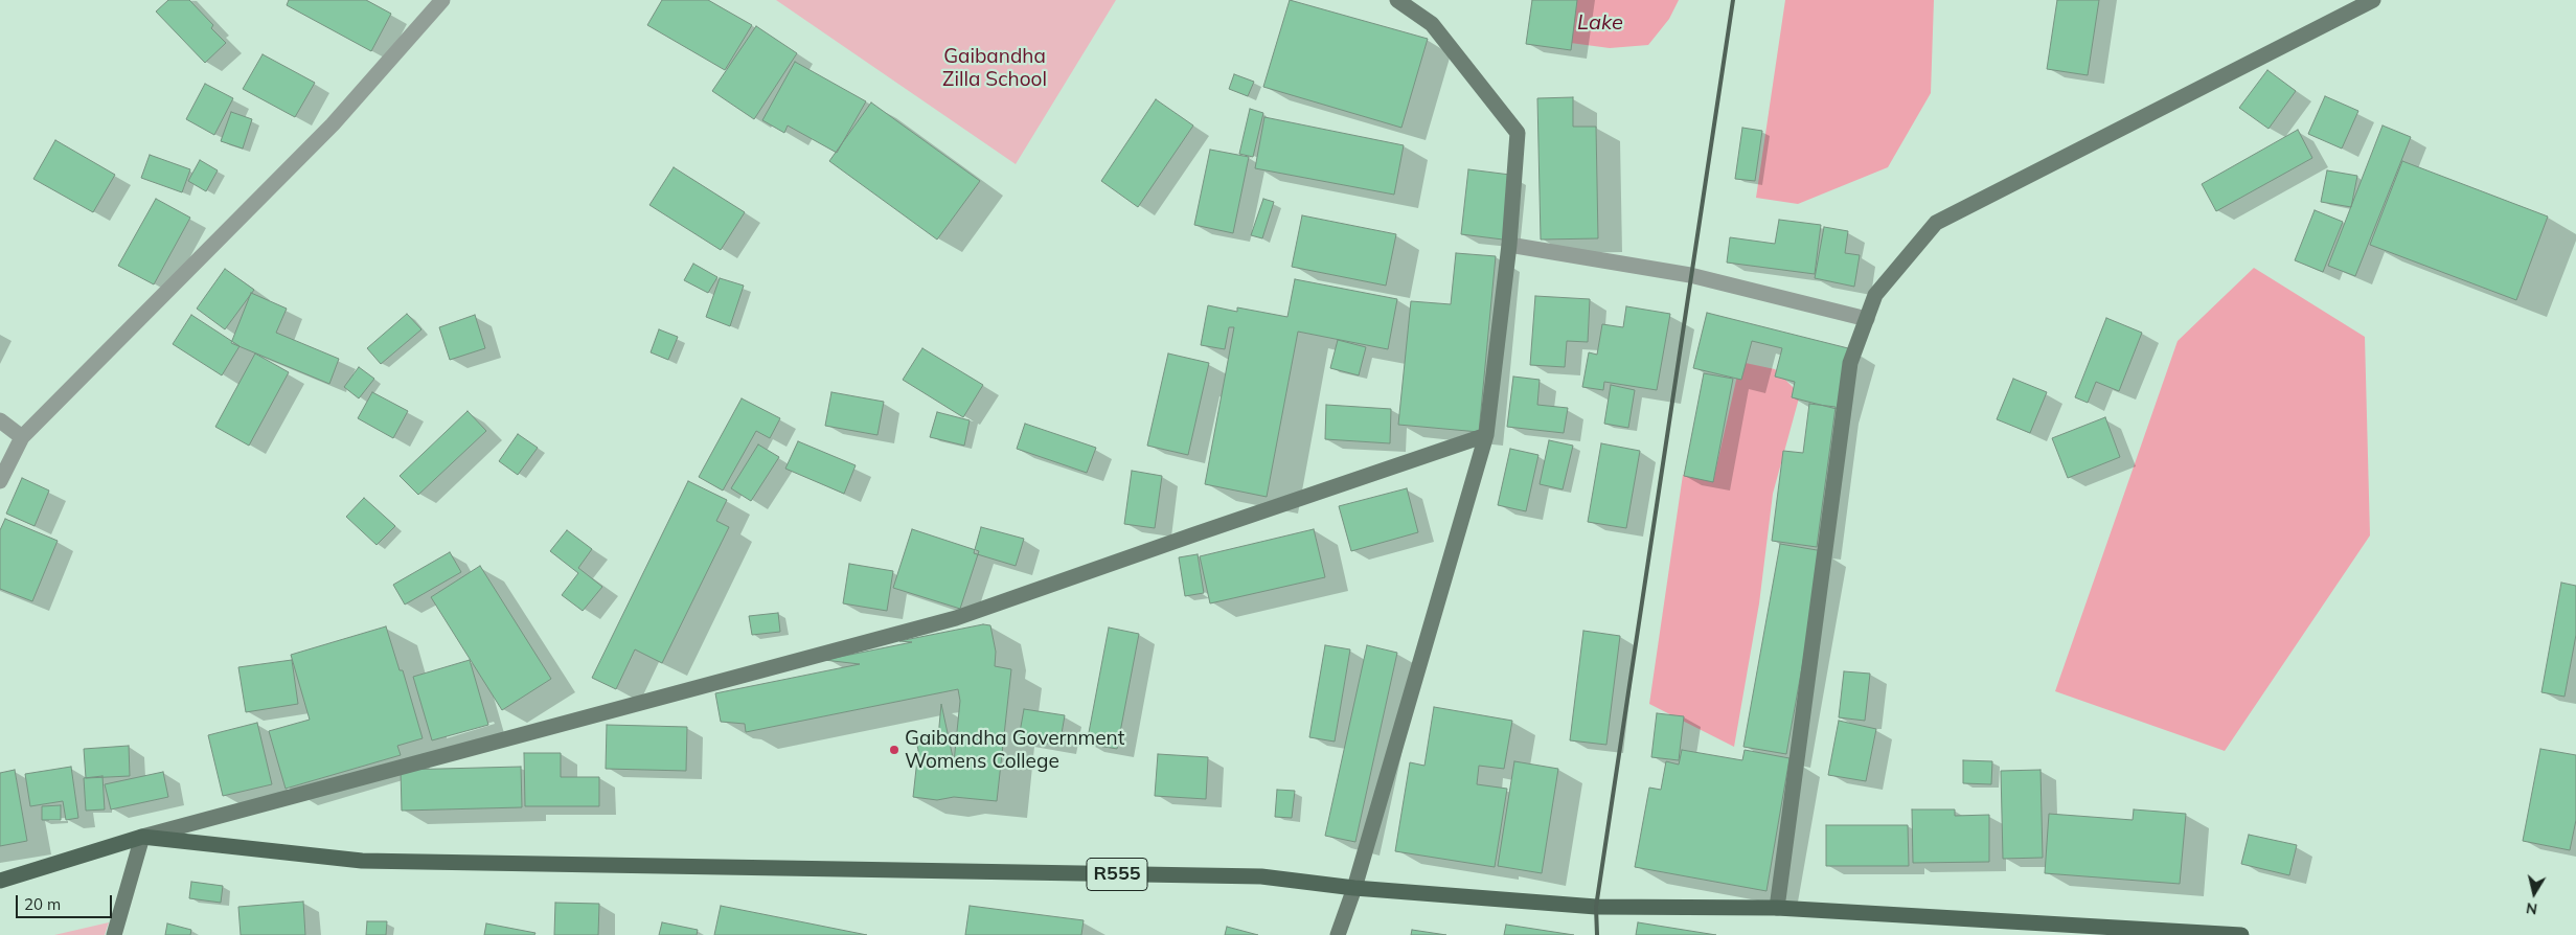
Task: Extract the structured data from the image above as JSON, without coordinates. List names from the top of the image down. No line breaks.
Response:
{"streets":{"main road":["R555"]},"water":["Lake"],"parks":["Gaibandha Zilla School"],"places":["Gaibandha Government Womens College"],"scale_bar":"20 m","north":"bottom"}
